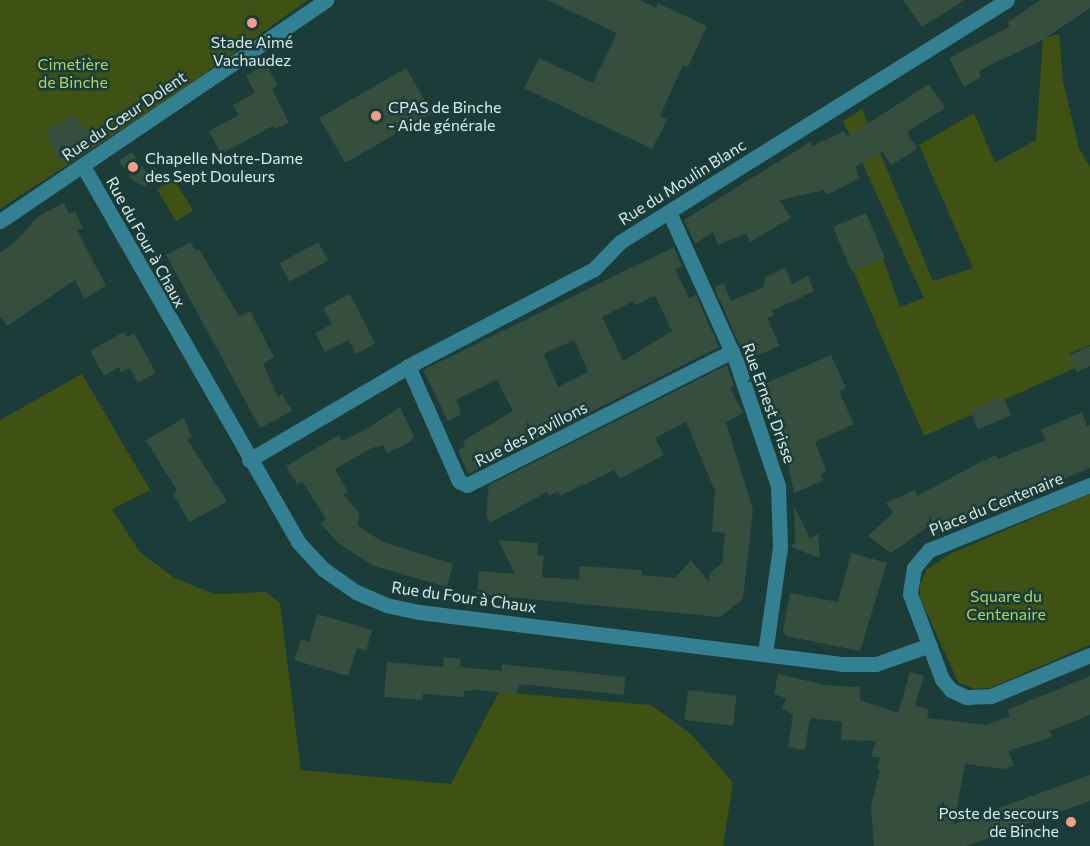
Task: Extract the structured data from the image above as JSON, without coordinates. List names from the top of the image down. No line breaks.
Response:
{"streets":{"street":["Rue du Cœur Dolent","Rue du Moulin Blanc","Rue du Four à Chaux","Rue Ernest Drisse","Rue des Pavillons","Place du Centenaire"]},"crossings":[["Rue du Cœur Dolent","Rue du Four à Chaux"],["Rue du Moulin Blanc","Rue du Four à Chaux"],["Rue du Moulin Blanc","Rue Ernest Drisse"],["Rue du Moulin Blanc","Rue des Pavillons"],["Rue du Four à Chaux","Rue Ernest Drisse"],["Rue du Four à Chaux","Place du Centenaire"],["Rue Ernest Drisse","Rue des Pavillons"]],"parks":["Cimetière de Binche","Square du Centenaire"],"places":["Stade Aimé Vachaudez","CPAS de Binche - Aide générale","Chapelle Notre-Dame des Sept Douleurs","Poste de secours de Binche"]}
